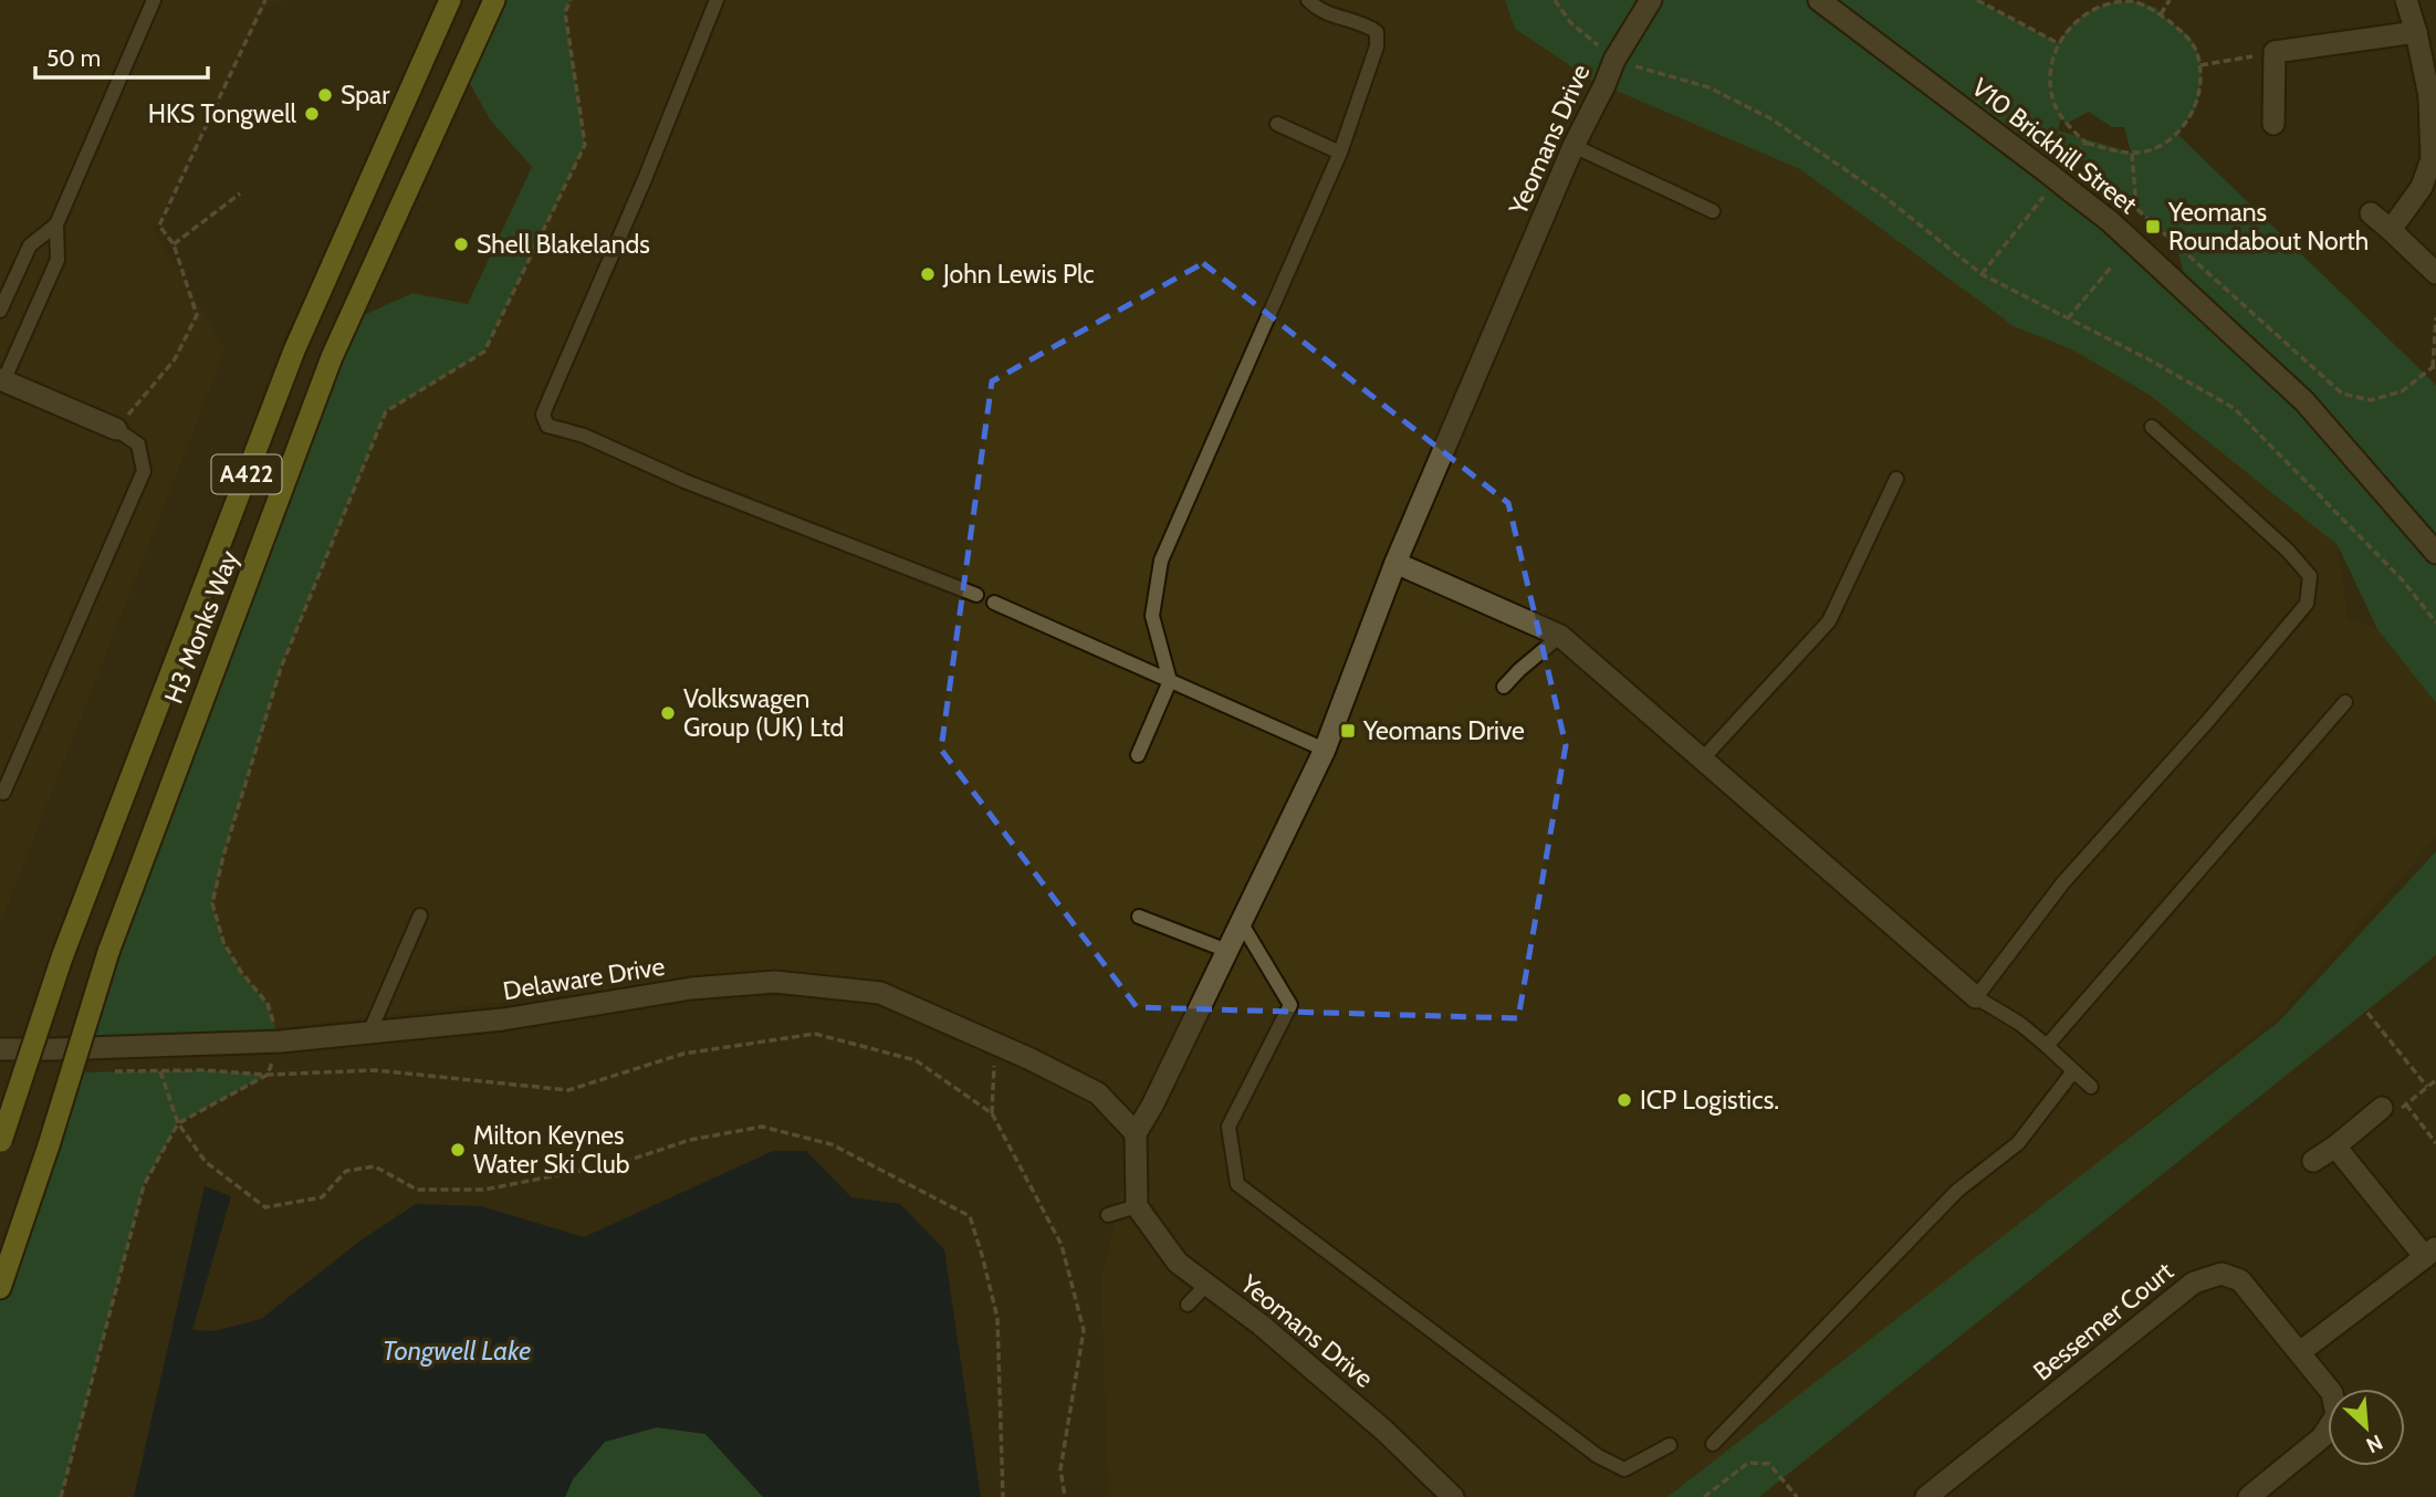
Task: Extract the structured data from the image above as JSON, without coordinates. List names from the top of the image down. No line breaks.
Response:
{"streets":{"main road":["A422","H3 Monks Way"],"street":["Yeomans Drive","V10 Brickhill Street","Delaware Drive","Bessemer Court"]},"crossings":[["Yeomans Drive","Delaware Drive"]],"water":["Tongwell Lake"],"places":{"other":["Spar","HKS Tongwell","Shell Blakelands","John Lewis Plc","Volkswagen Group (UK) Ltd","ICP Logistics.","Milton Keynes Water Ski Club"],"transit":["Yeomans Roundabout North","Yeomans Drive"]},"scale_bar":"50 m","north":"bottom right"}
